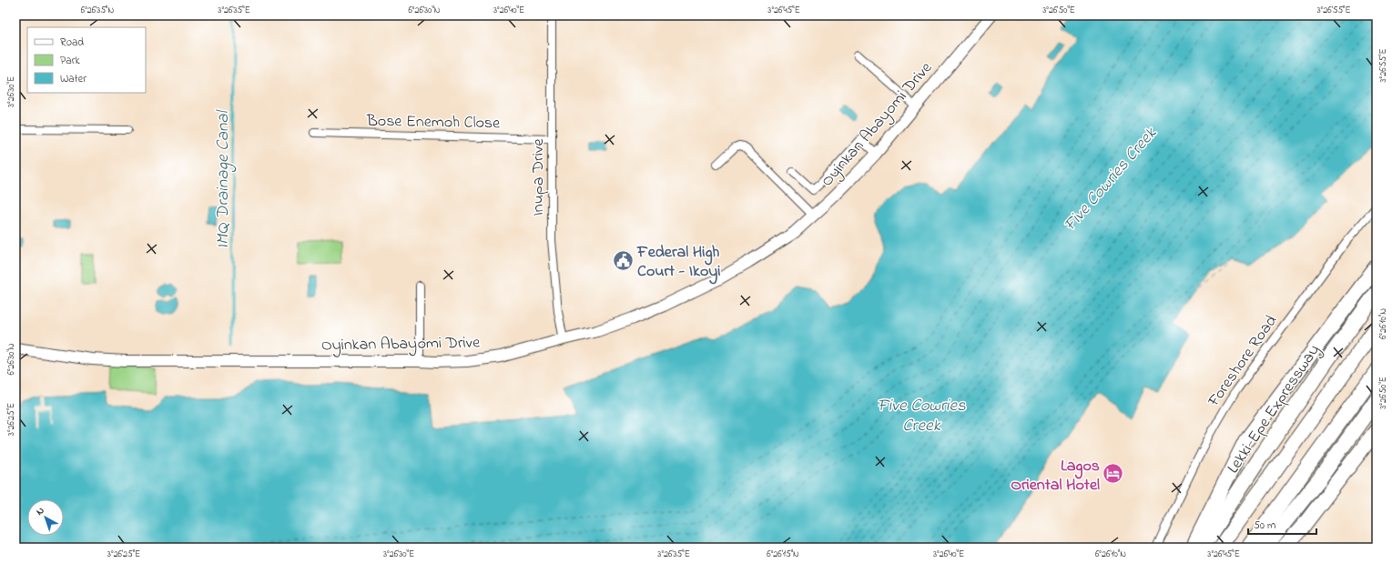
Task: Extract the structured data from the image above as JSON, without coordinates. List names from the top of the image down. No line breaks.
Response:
{"streets":{"highway":["Lekki-Epe Expressway"],"street":["Bose Enemoh Close","Oyinkan Abayomi Drive","Inupa Drive","Foreshore Road"]},"crossings":[["Bose Enemoh Close","Inupa Drive"],["Oyinkan Abayomi Drive","Inupa Drive"]],"water":["Five Cowries Creek","IMQ Drainage Canal"],"places":{"public building":["Federal High Court - Ikoyi"],"hotel":["Lagos Oriental Hotel"]},"legend":["Road","Park","Water"],"scale_bar":"50 m","north":"top left","coordinates":["6°26'35\"N","3°26'35\"E","6°26'30\"N","3°26'40\"E","3°26'45\"E","3°26'50\"E","3°26'55\"E","3°26'30\"E","6°26'10\"N","3°26'25\"E","6°26'15\"N"]}
